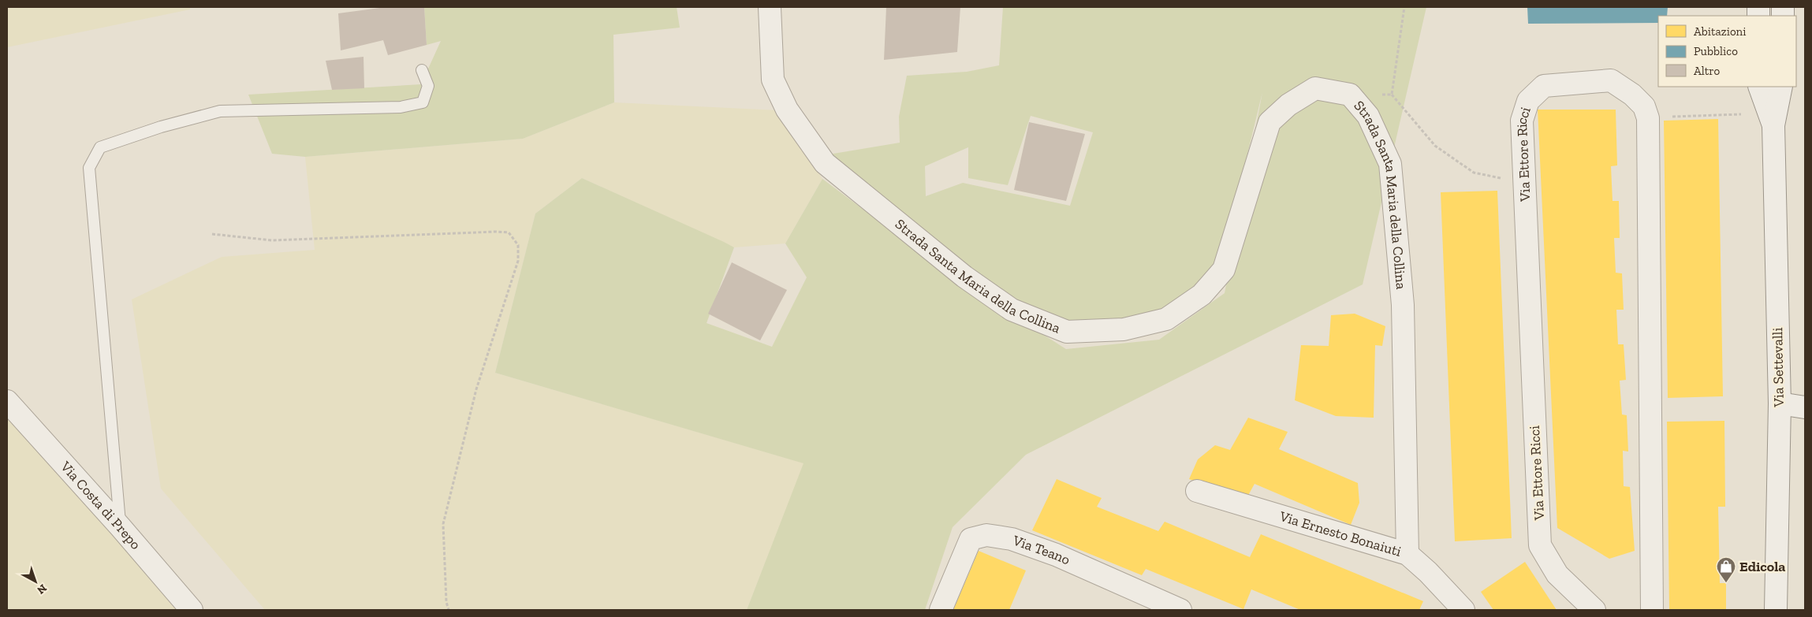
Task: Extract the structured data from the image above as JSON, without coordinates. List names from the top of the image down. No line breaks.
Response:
{"streets":{"street":["Via Ettore Ricci","Strada Santa Maria della Collina","Via Settevalli","Via Costa di Prepo","Via Ernesto Bonaiuti","Via Teano"]},"crossings":[["Strada Santa Maria della Collina","Via Ernesto Bonaiuti"]],"places":{"shop":["Edicola"]},"legend":["Abitazioni","Pubblico","Altro"],"north":"bottom right"}
